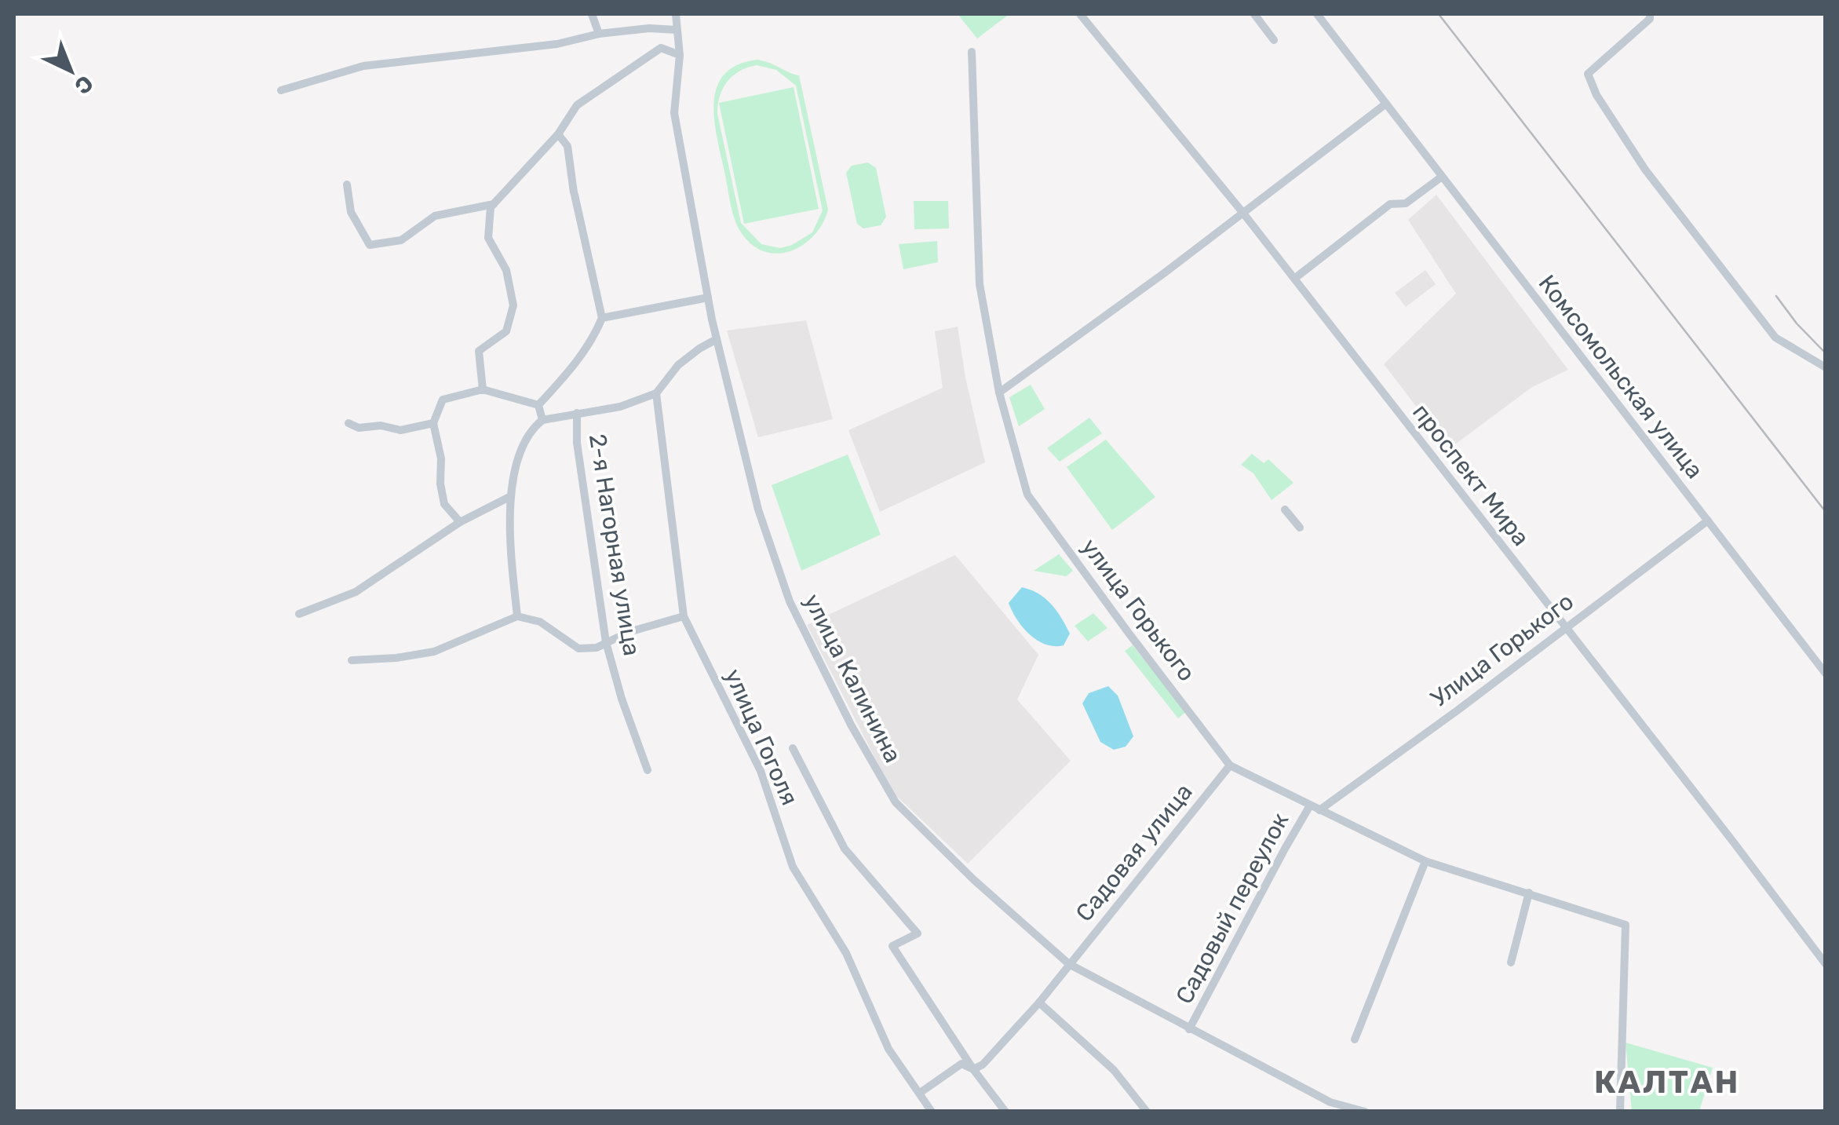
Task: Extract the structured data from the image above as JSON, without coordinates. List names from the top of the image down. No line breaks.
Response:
{"streets":{"street":["Комсомольская улица","проспект Мира","2-я Нагорная улица","улица Горького","Улица Горького","улица Калинина","улица Гоголя","Садовая улица","Садовый переулок"]},"crossings":[["Комсомольская улица","Улица Горького"],["проспект Мира","Улица Горького"],["улица Горького","Улица Горького"],["улица Горького","Садовая улица"],["улица Горького","Садовый переулок"],["улица Калинина","Садовая улица"],["улица Калинина","Садовый переулок"]],"districts":["КАЛТАН"],"north":"bottom right"}
